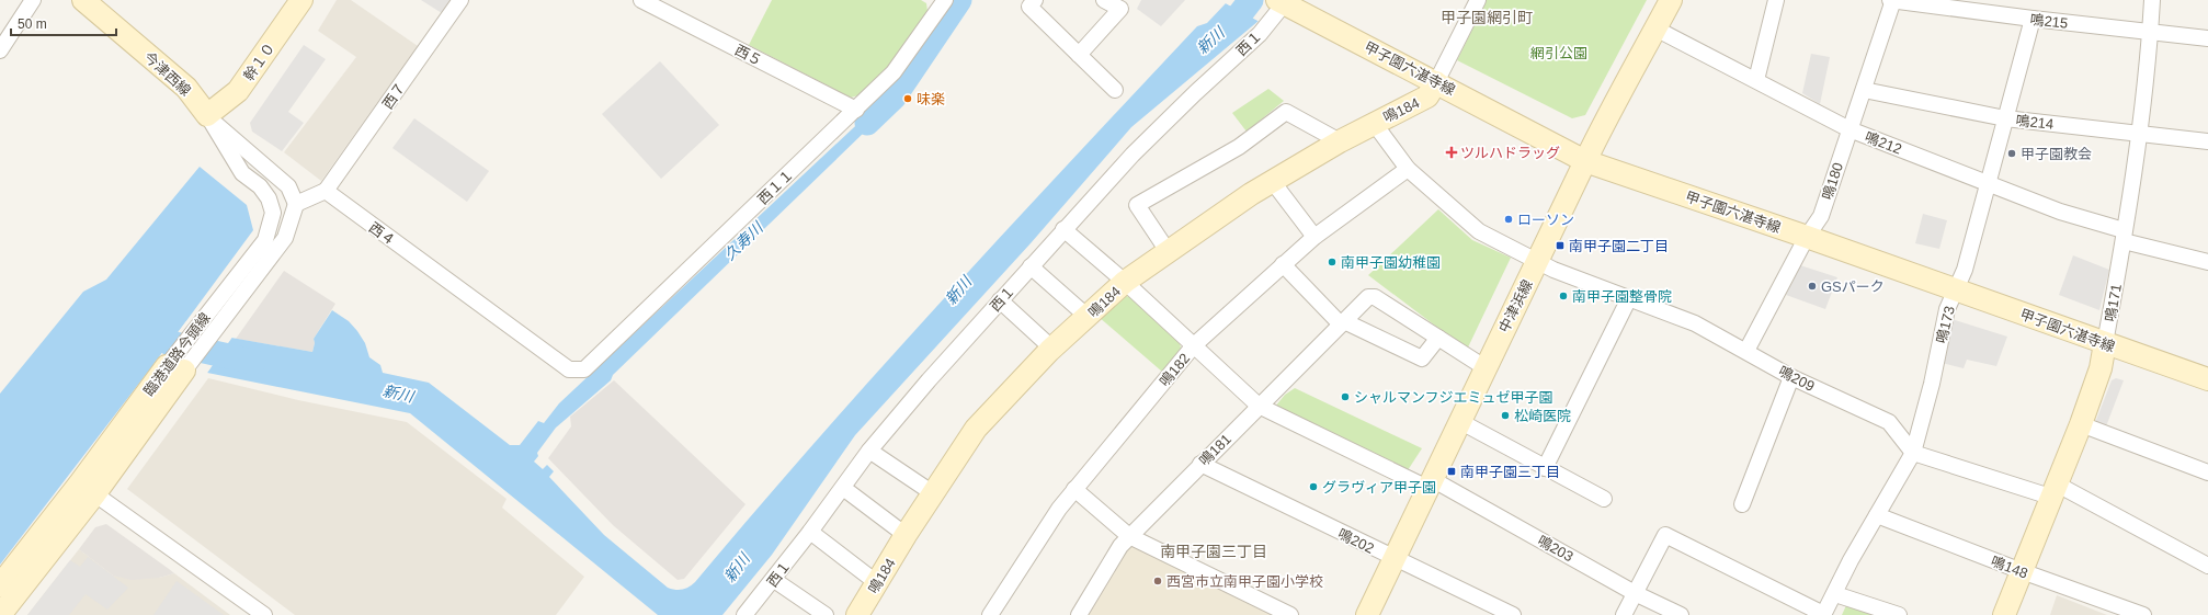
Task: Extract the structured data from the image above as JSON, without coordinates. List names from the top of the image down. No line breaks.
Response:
{"streets":{"street":["鳴215","西１","西５","幹１０","甲子園六湛寺線","今津西線","西７","鳴184","鳴214","鳴212","鳴180","西１１","西４","鳴171","中津浜線","鳴173","臨港道路今頭線","鳴182","鳴209","鳴181","鳴202","鳴203","鳴148"]},"crossings":[["鳴215","鳴180"],["鳴215","鳴171"],["鳴215","鳴173"],["西１","甲子園六湛寺線"],["西１","鳴203"],["西５","西１１"],["幹１０","今津西線"],["幹１０","臨港道路今頭線"],["甲子園六湛寺線","鳴184"],["甲子園六湛寺線","鳴180"],["甲子園六湛寺線","鳴171"],["甲子園六湛寺線","中津浜線"],["甲子園六湛寺線","鳴173"],["今津西線","臨港道路今頭線"],["西７","西４"],["鳴184","鳴209"],["鳴184","鳴203"],["鳴214","鳴180"],["鳴214","鳴171"],["鳴214","鳴173"],["鳴212","鳴180"],["鳴212","鳴171"],["鳴212","中津浜線"],["鳴212","鳴173"],["鳴180","鳴209"],["西１１","西４"],["鳴171","鳴148"],["中津浜線","鳴209"],["中津浜線","鳴202"],["中津浜線","鳴203"],["鳴173","鳴209"],["鳴173","鳴148"],["鳴182","鳴209"],["鳴182","鳴203"],["鳴181","鳴202"],["鳴181","鳴203"]],"districts":["甲子園網引町","南甲子園三丁目"],"water":["新川","久寿川"],"parks":["網引公園"],"places":{"other":["味楽","甲子園教会","ローソン","南甲子園幼稚園","GSパーク","南甲子園整骨院","シャルマンフジエミュゼ甲子園","松崎医院","グラヴィア甲子園","西宮市立南甲子園小学校"],"health":["ツルハドラッグ"],"transit":["南甲子園二丁目","南甲子園三丁目"]},"scale_bar":"50 m"}
